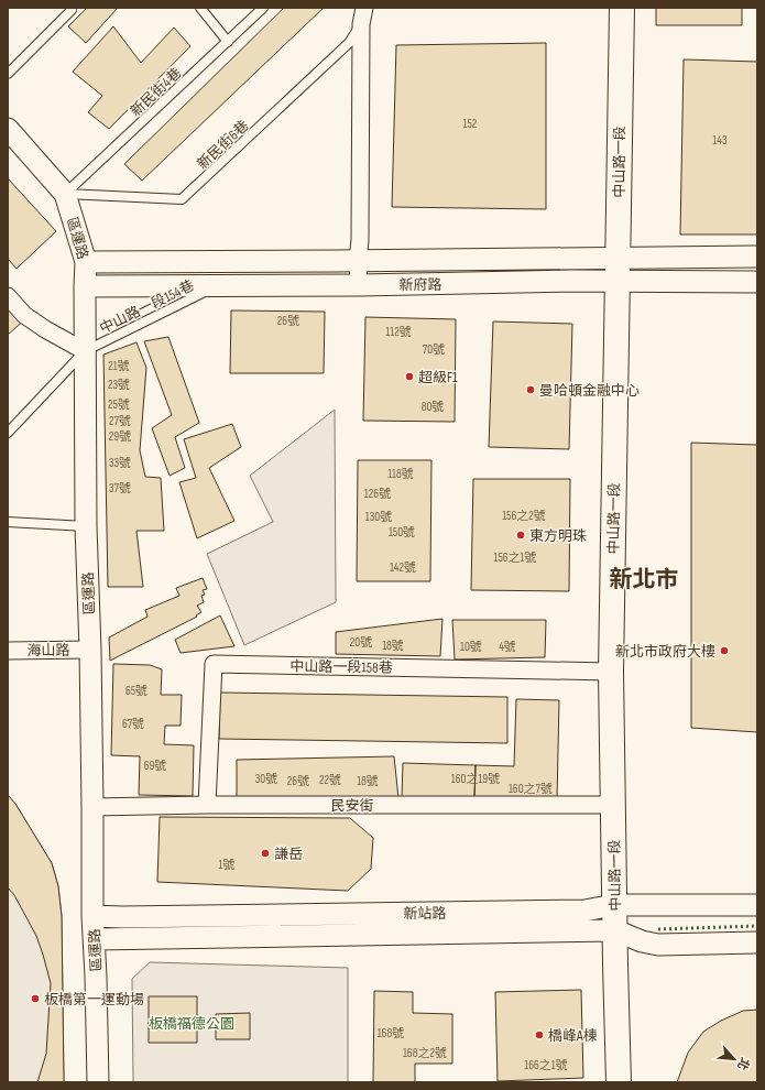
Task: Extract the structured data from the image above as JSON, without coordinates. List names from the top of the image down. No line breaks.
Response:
{"streets":{"main road":["中山路一段"],"street":["區運路","新府路","海山路","中山路一段158巷","民安街","新站路"],"lane":["新民街4巷","新民街6巷","中山路一段154巷"]},"crossings":[["新民街4巷","新民街6巷"],["新民街4巷","區運路"],["新民街6巷","區運路"],["中山路一段","新府路"],["中山路一段","中山路一段158巷"],["中山路一段","民安街"],["中山路一段","新站路"],["區運路","新府路"],["區運路","中山路一段154巷"],["區運路","海山路"],["區運路","民安街"],["區運路","新站路"],["新府路","中山路一段154巷"],["中山路一段158巷","民安街"]],"districts":["新北市"],"parks":["板橋福德公園"],"places":["超級F1","曼哈頓金融中心","東方明珠","新北市政府大樓","謙岳","板橋第一運動場","橋峰A棟"],"house_numbers":["152","143","26號","112號","70號","21號","23號","25號","80號","27號","29號","33號","118號","37號","126號","156之2號","130號","150號","156之1號","142號","20號","18號","10號","4號","65號","67號","69號","30號","160之19號","22號","26號","18號","160之7號","1號","168號","168之2號","166之1號"],"north":"bottom right"}
